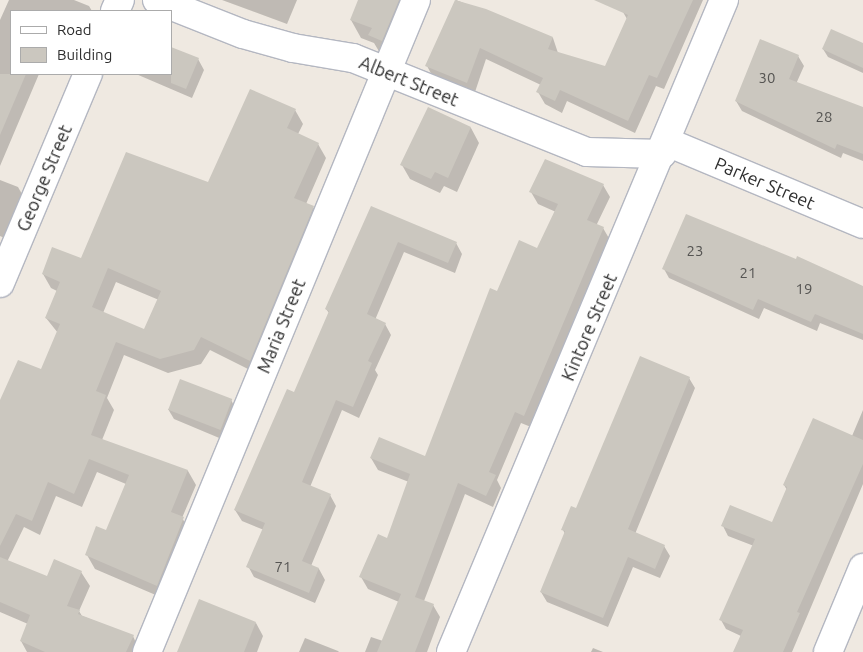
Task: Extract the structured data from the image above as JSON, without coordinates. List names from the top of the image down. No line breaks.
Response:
{"streets":{"street":["Albert Street","George Street","Parker Street","Maria Street","Kintore Street"]},"crossings":[["Albert Street","Parker Street"],["Albert Street","Maria Street"],["Albert Street","Kintore Street"],["Parker Street","Kintore Street"]],"house_numbers":["30","28","23","21","19","71"],"legend":["Road","Building"]}
